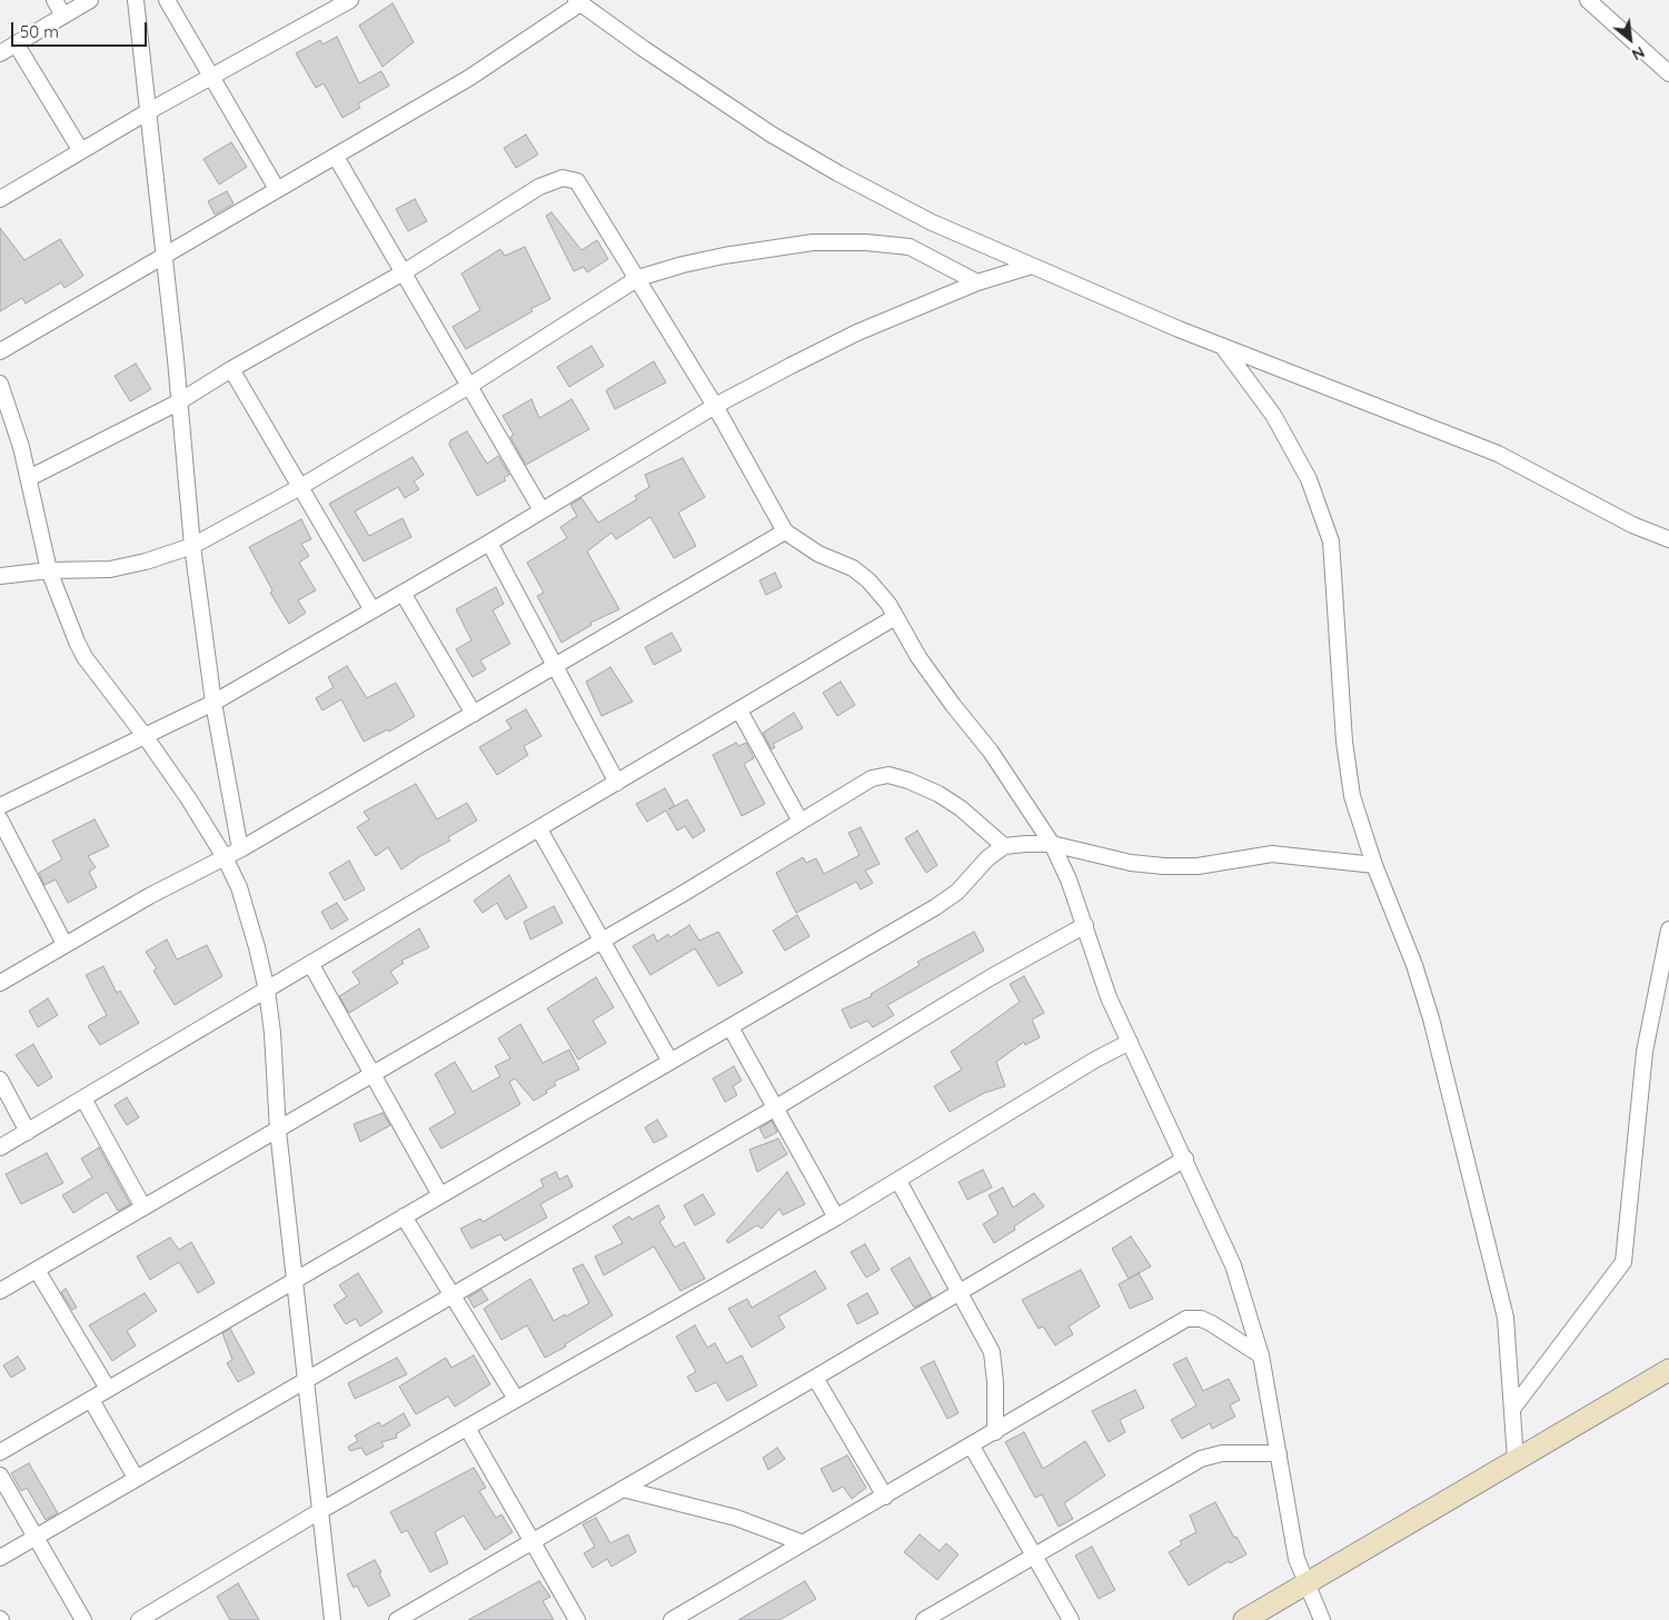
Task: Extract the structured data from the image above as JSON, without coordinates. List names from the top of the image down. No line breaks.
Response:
{"scale_bar":"50 m","north":"bottom right"}
